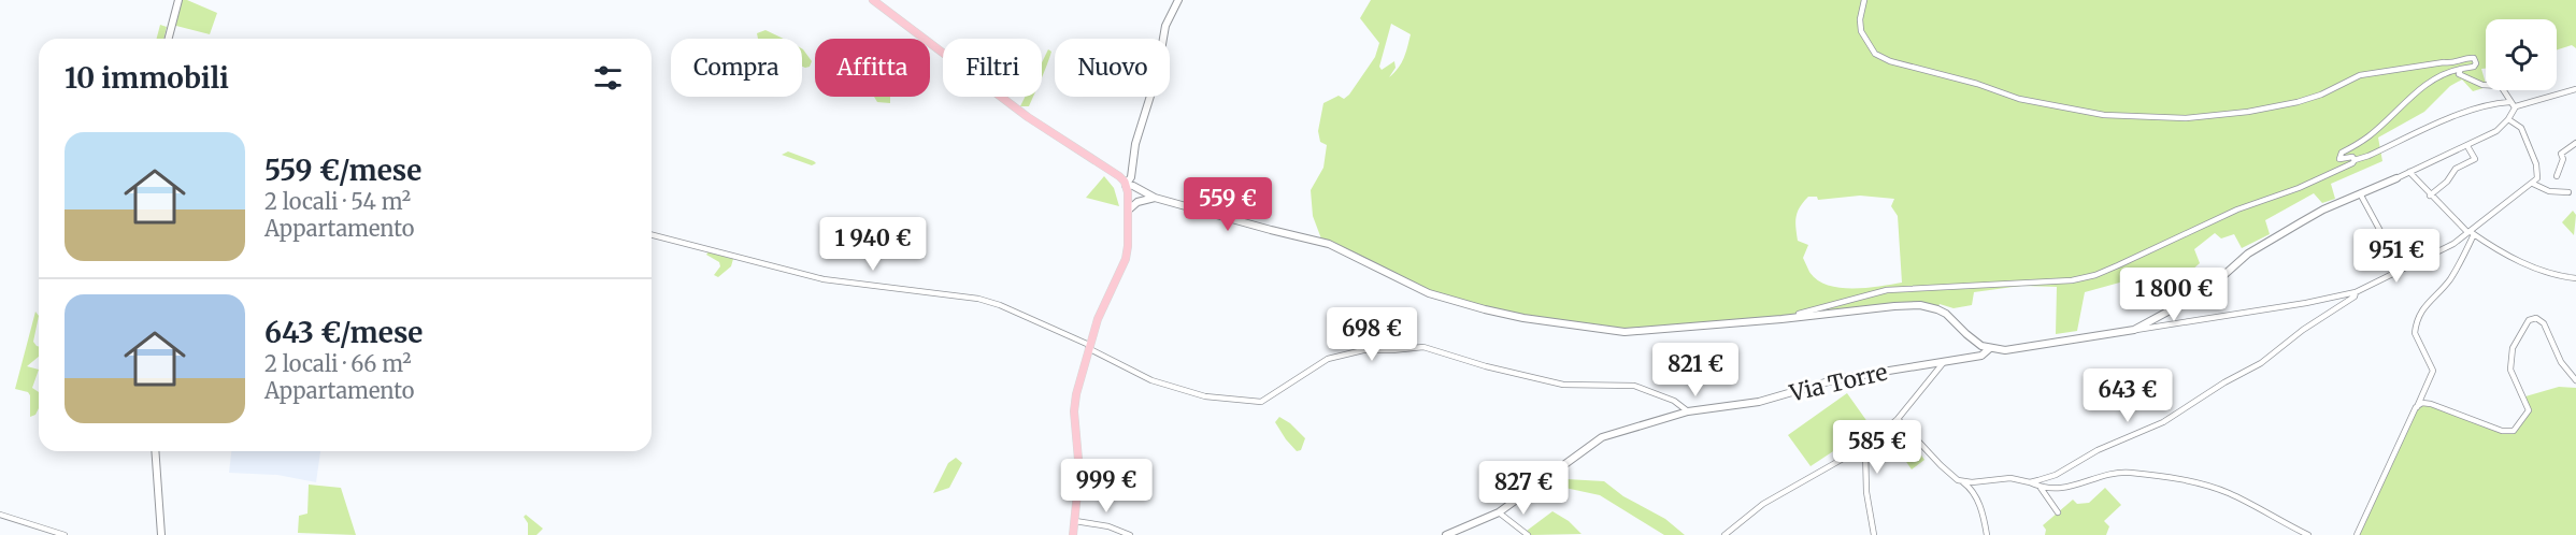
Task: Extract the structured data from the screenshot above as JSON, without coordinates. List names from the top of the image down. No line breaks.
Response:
{"streets":{"main road":["Via Torre"]},"page":{"chip":["Compra","Affitta","Filtri","Nuovo"],"heading":"10 immobili","list":[{"name":"559 €/mese","note":"2 locali · 54 m² · Appartamento"},{"name":"643 €/mese","note":"2 locali · 66 m² · Appartamento"}],"price":["559 €","1 940 €","951 €","1 800 €","698 €","821 €","643 €","585 €","999 €","827 €"]}}
